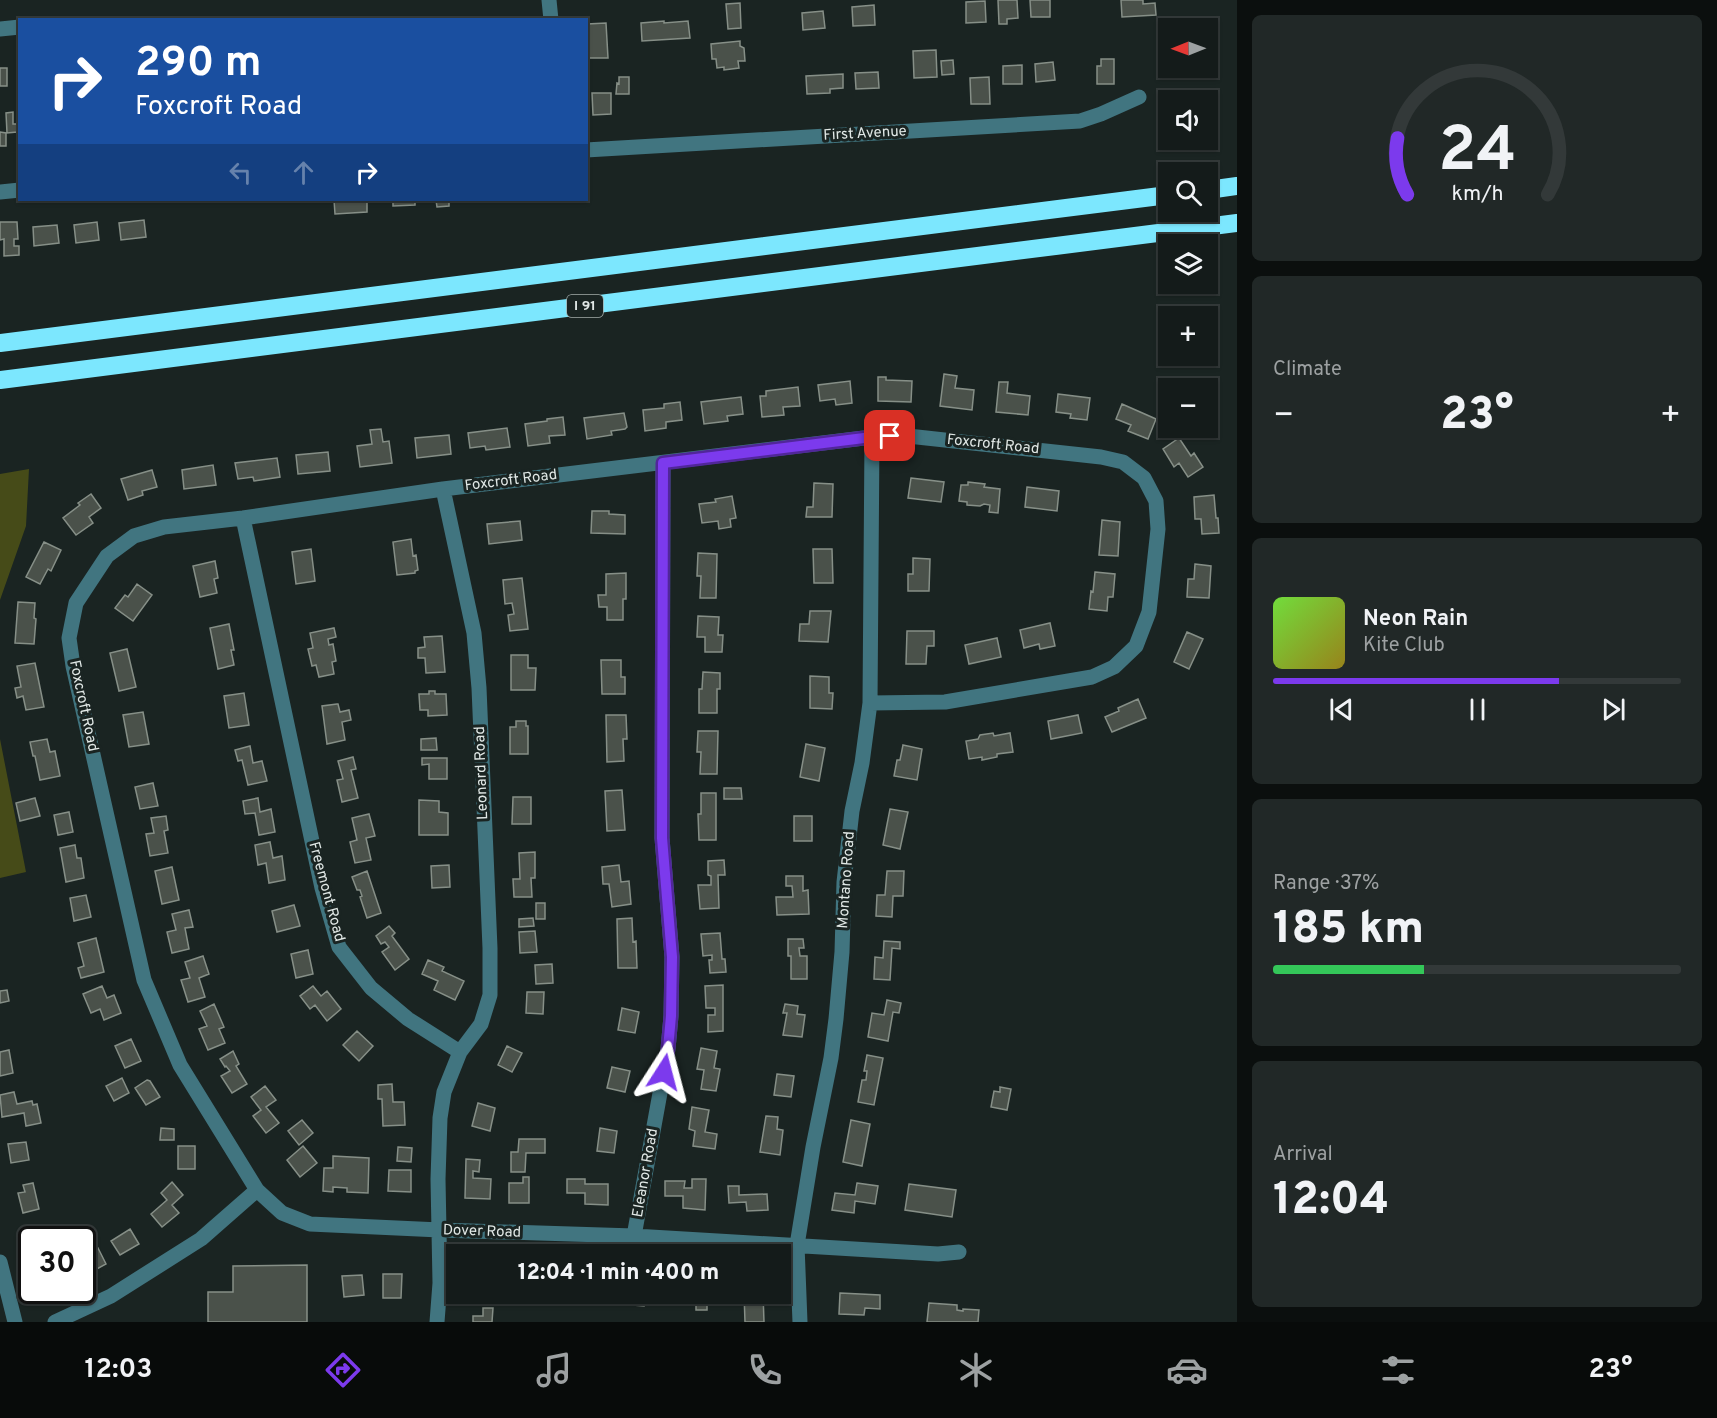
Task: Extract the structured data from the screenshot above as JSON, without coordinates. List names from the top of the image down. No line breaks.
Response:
{"streets":{"highway":["I 91"],"street":["First Avenue","Foxcroft Road","Leonard Road","Montano Road","Freemont Road","Eleanor Road","Dover Road"]},"crossings":[["Foxcroft Road","Leonard Road"],["Foxcroft Road","Montano Road"],["Foxcroft Road","Freemont Road"],["Foxcroft Road","Eleanor Road"],["Foxcroft Road","Dover Road"],["Leonard Road","Freemont Road"],["Montano Road","Dover Road"],["Eleanor Road","Dover Road"]],"north":"left","page":{"map_buttons":["+","−"],"turn":["290 m","Foxcroft Road"],"tile":["Climate",["Range · 37%","185 km"],["Arrival","12:04"]],"heat":["−","23°","+"],"song":["Neon Rain","Kite Club"],"limit":"30","trip":"12:04 · 1 min · 400 m","tabs":["12:03","23°"],"gauge":["24","km/h"]}}
